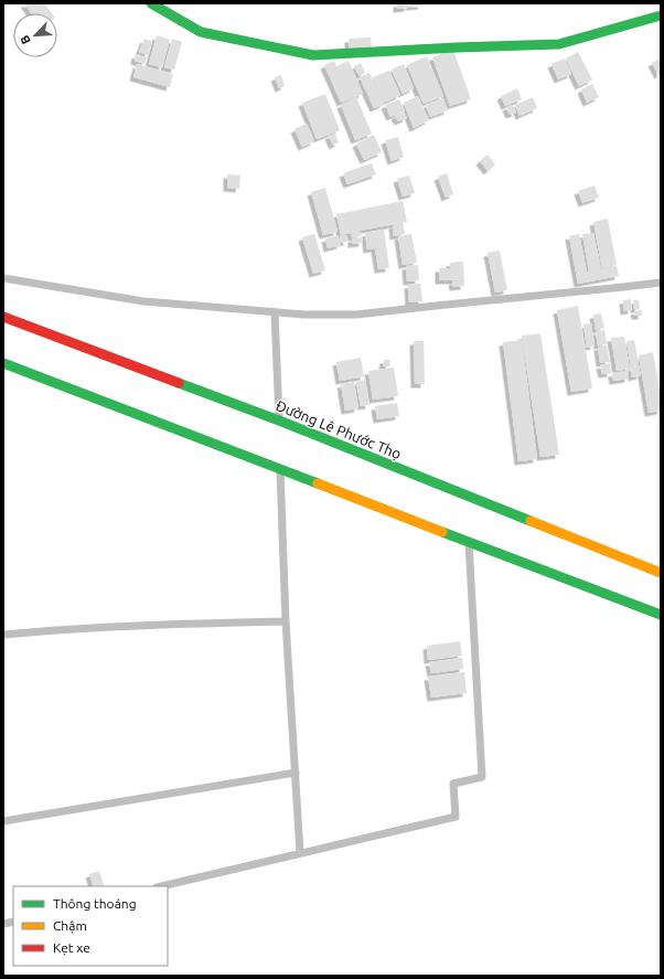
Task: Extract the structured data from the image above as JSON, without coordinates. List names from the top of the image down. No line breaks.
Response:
{"streets":{"street":["Đường Lê Phước Thọ"]},"legend":["Thông thoáng","Chậm","Kẹt xe"],"north":"bottom left"}
